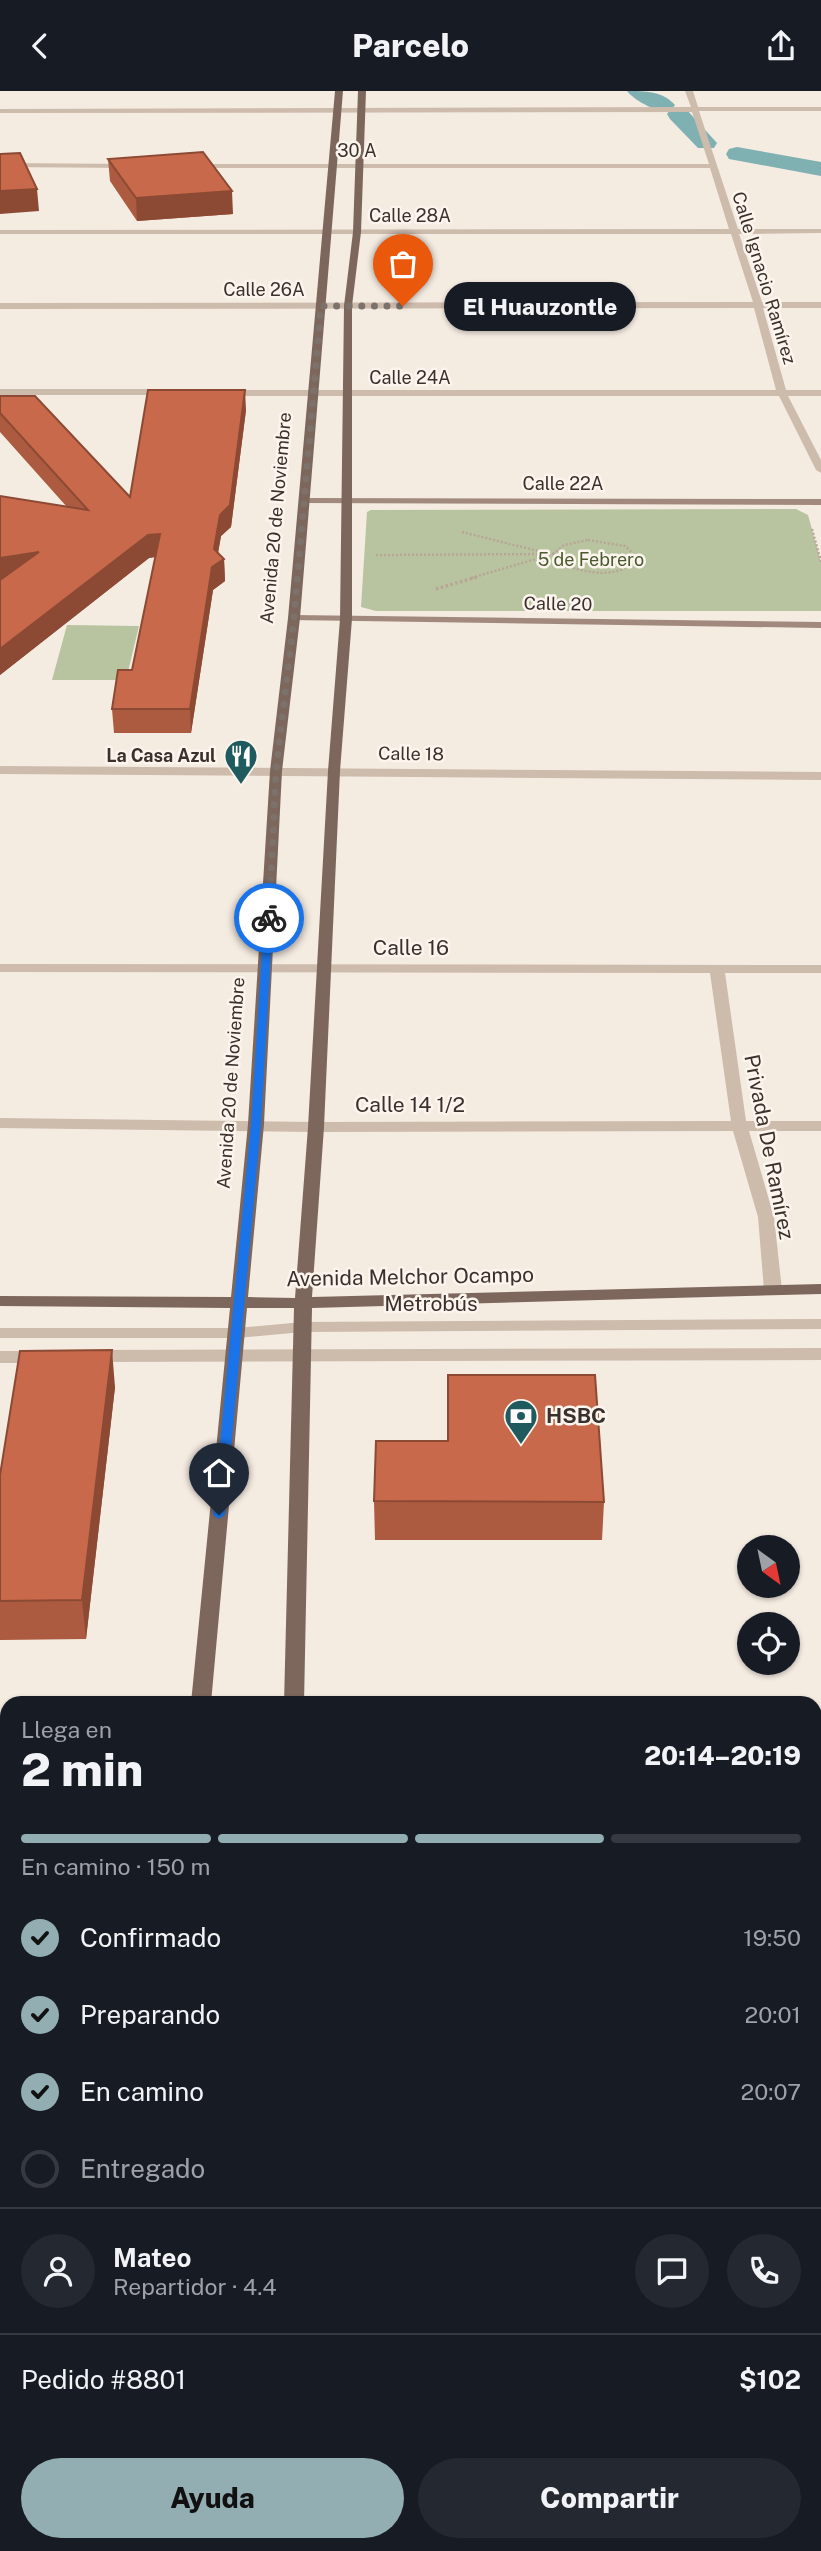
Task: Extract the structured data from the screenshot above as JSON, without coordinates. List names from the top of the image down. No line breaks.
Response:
{"streets":{"main road":["Calle 22A","Avenida 20 de Noviembre","Calle 20","Avenida Melchor Ocampo"],"street":["30 A","Calle 28A","Calle Ignacio Ramírez","Calle 26A","Calle 24A","Calle 18","Calle 16","Calle 14 1/2","Privada De Ramírez","Metrobús"]},"crossings":[["30 A","Calle Ignacio Ramírez"],["30 A","Avenida 20 de Noviembre"],["Calle 28A","Calle Ignacio Ramírez"],["Calle 28A","Avenida 20 de Noviembre"],["Calle Ignacio Ramírez","Calle 26A"],["Calle Ignacio Ramírez","Calle 24A"],["Calle 26A","Avenida 20 de Noviembre"],["Calle 24A","Avenida 20 de Noviembre"],["Calle 22A","Avenida 20 de Noviembre"],["Avenida 20 de Noviembre","Calle 20"],["Avenida 20 de Noviembre","Calle 18"],["Avenida 20 de Noviembre","Calle 16"],["Avenida 20 de Noviembre","Calle 14 1/2"],["Avenida 20 de Noviembre","Avenida Melchor Ocampo"],["Avenida 20 de Noviembre","Metrobús"],["Calle 16","Privada De Ramírez"],["Calle 14 1/2","Privada De Ramírez"],["Privada De Ramírez","Avenida Melchor Ocampo"]],"parks":["5 de Febrero"],"places":{"other":["El Huauzontle"],"restaurant":["La Casa Azul"],"bank":["HSBC"]},"north":"bottom right","page":{"header":"Parcelo","bubble":"El Huauzontle","heading":["2 min","Llega en","20:14–20:19"],"panel":["Mateo","Repartidor · 4.4","Pedido #8801","$102"],"bar":"En camino · 150 m","list":[["Confirmado","19:50"],["Preparando","20:01"],["En camino","20:07"],"Entregado"],"buttons":["Ayuda","Compartir"]}}
